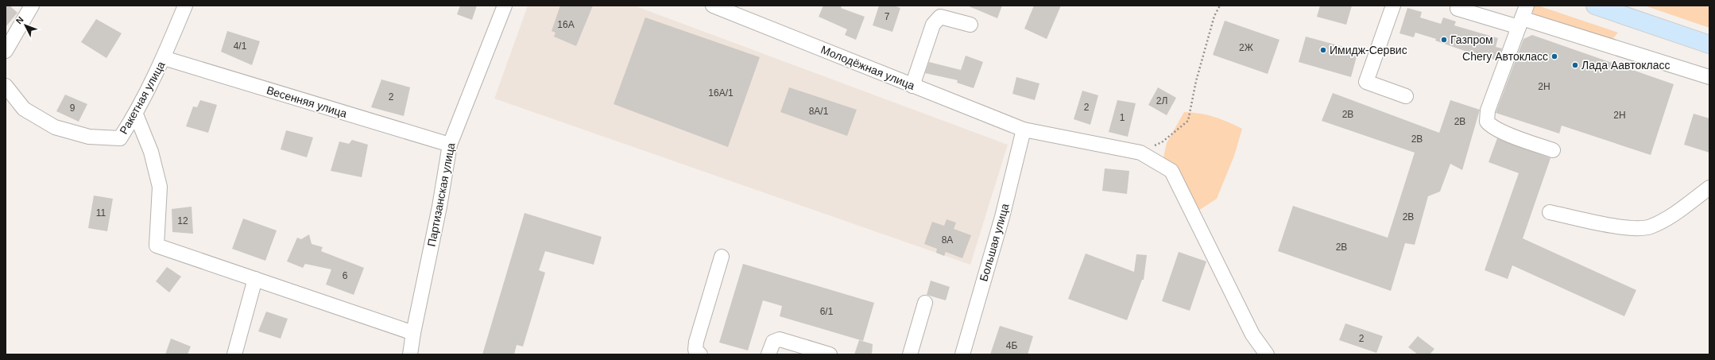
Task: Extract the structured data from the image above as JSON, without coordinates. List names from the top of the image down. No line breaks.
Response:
{"streets":{"street":["Молодёжная улица","Ракетная улица","Весенняя улица","Партизанская улица","Большая улица"]},"crossings":[["Молодёжная улица","Большая улица"],["Ракетная улица","Весенняя улица"],["Весенняя улица","Партизанская улица"]],"places":["Газпром","Имидж-Сервис","Chery Автокласс","Лада Аавтокласс"],"house_numbers":["7","16A","4/1","2Ж","2Н","16A/1","2","2Л","2","9","8A/1","2В","2Н","1","2В","2В","11","2В","12","8А","2В","6","6/1","2","4Б"],"north":"top left"}
